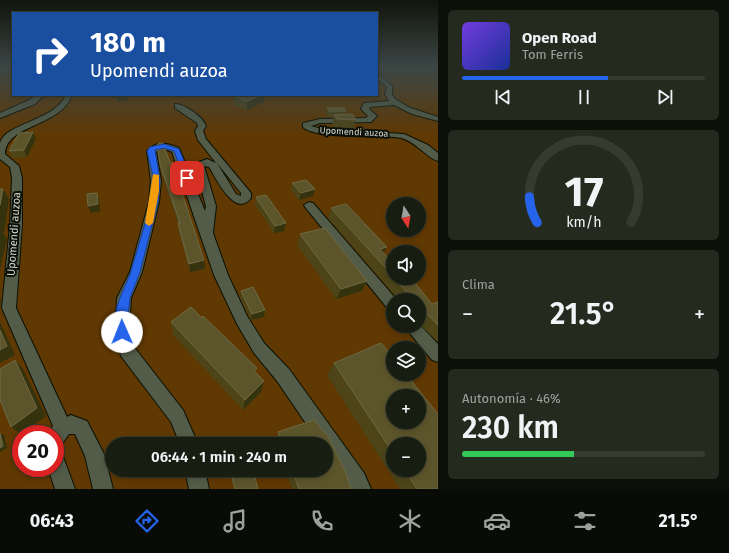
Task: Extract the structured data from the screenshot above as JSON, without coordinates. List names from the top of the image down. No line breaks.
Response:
{"streets":{"lane":["Upomendi auzoa"]},"north":"bottom","page":{"turn":["180 m","Upomendi auzoa"],"song":["Open Road","Tom Ferris"],"map_buttons":["+","−"],"tile":["Clima",["Autonomía · 46%","230 km"]],"heat":["−","21.5°","+"],"limit":"20","trip":"06:44 · 1 min · 240 m","tabs":["06:43","21.5°"],"gauge":["17","km/h"]}}
